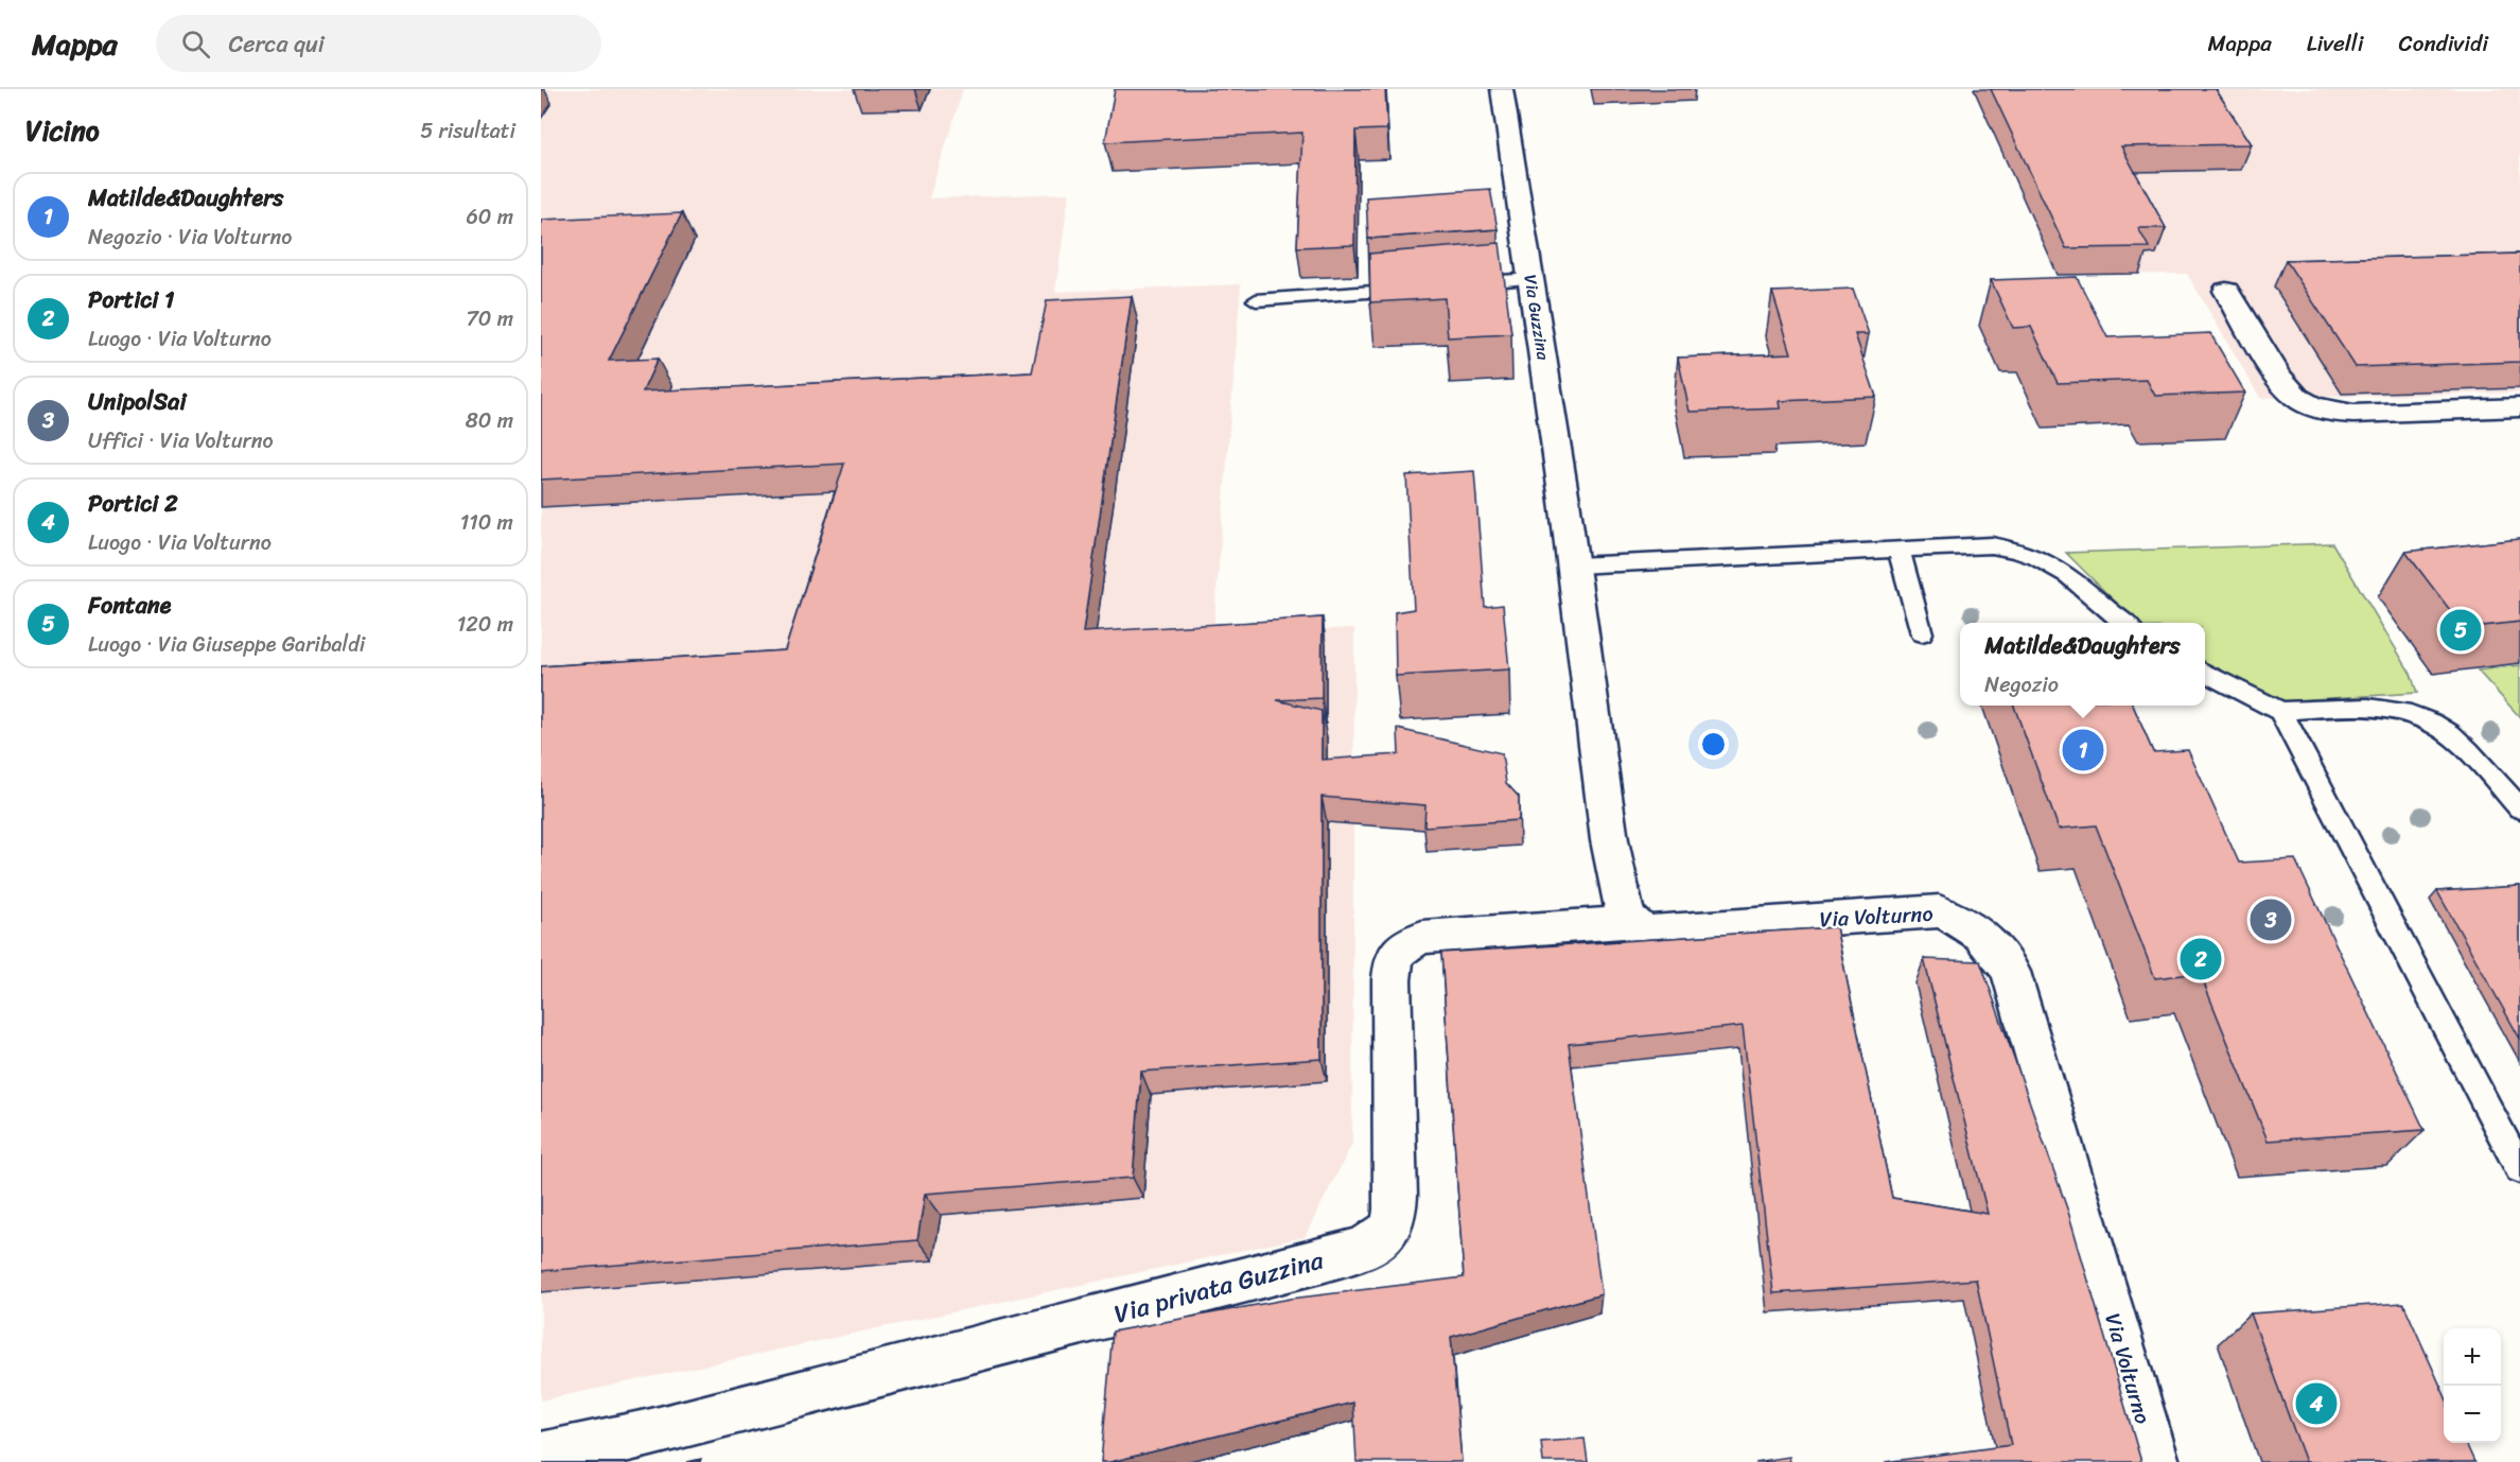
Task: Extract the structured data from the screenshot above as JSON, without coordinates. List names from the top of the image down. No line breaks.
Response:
{"streets":{"street":["Via Guzzina","Via Volturno","Via privata Guzzina"]},"crossings":[["Via Volturno","Via privata Guzzina"]],"page":{"header":"Mappa","search":"Cerca qui","nav":["Mappa","Livelli","Condividi"],"heading":["Vicino","5 risultati"],"list":[{"mark":"1","name":"Matilde&Daughters","note":"Negozio · Via Volturno","value":"60 m"},{"mark":"2","name":"Portici 1","note":"Luogo · Via Volturno","value":"70 m"},{"mark":"3","name":"UnipolSai","note":"Uffici · Via Volturno","value":"80 m"},{"mark":"4","name":"Portici 2","note":"Luogo · Via Volturno","value":"110 m"},{"mark":"5","name":"Fontane","note":"Luogo · Via Giuseppe Garibaldi","value":"120 m"}],"pins":["5","1","3","2","4"],"popup":["Matilde&Daughters","Negozio"],"map_buttons":["+","−"]}}
